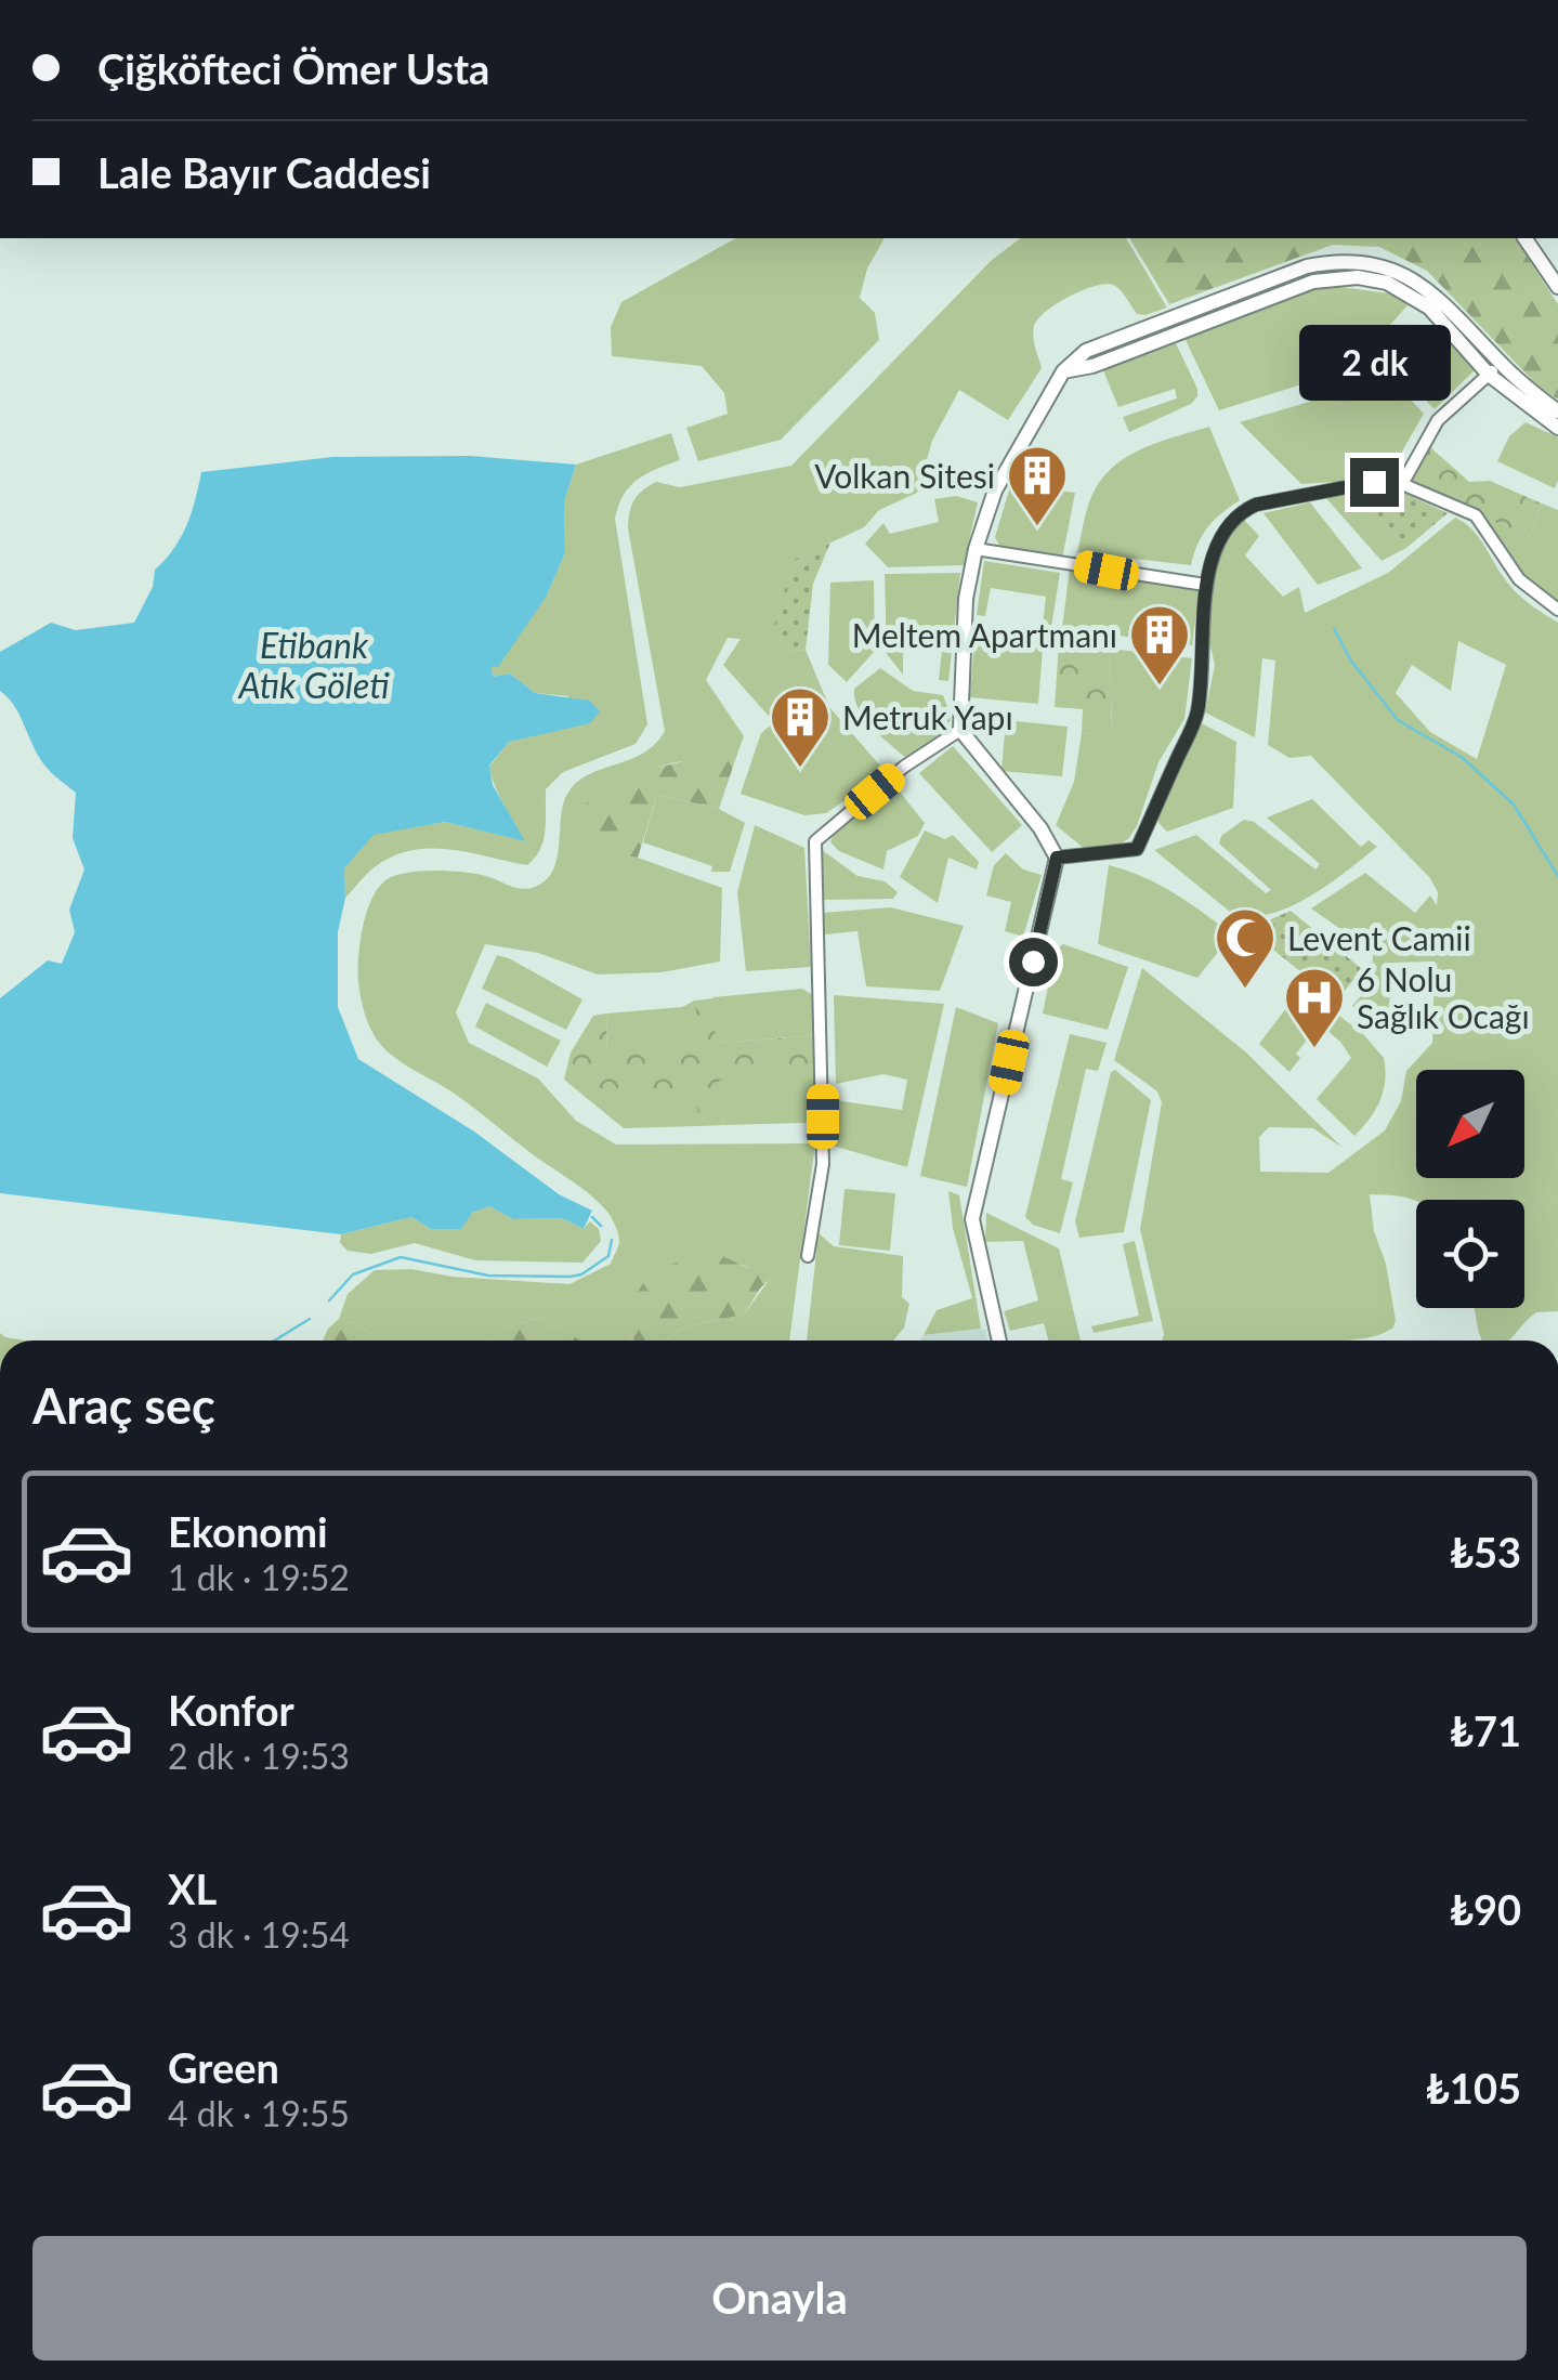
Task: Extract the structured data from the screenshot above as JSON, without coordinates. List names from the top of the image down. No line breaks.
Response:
{"water":["Etibank Atık Göleti"],"places":{"building":["Volkan Sitesi","Meltem Apartmanı","Metruk Yapı"],"mosque":["Levent Camii"],"hospital":["6 Nolu Sağlık Ocağı"]},"north":"bottom left","page":{"banner":["Çiğköfteci Ömer Usta","Lale Bayır Caddesi"],"bubble":"2 dk","heading":"Araç seç","list":[{"name":"Ekonomi","note":"1 dk · 19:52","value":"₺53"},{"name":"Konfor","note":"2 dk · 19:53","value":"₺71"},{"name":"XL","note":"3 dk · 19:54","value":"₺90"},{"name":"Green","note":"4 dk · 19:55","value":"₺105"}],"buttons":"Onayla"}}
